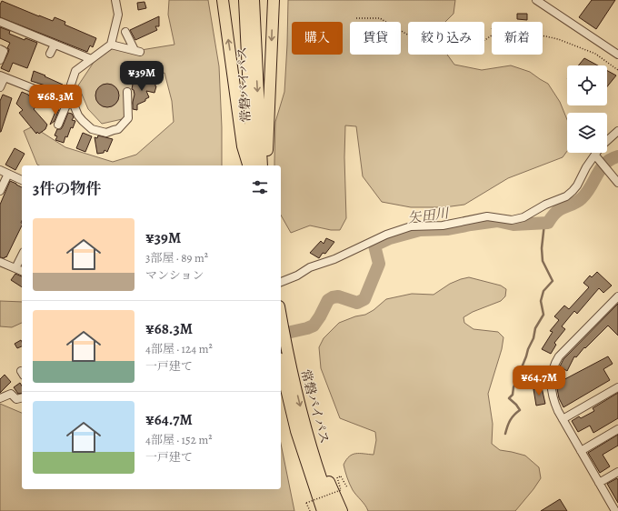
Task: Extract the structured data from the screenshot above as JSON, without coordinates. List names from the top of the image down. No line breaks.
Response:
{"streets":{"highway":["常磐バイパス"]},"water":["矢田川"],"page":{"chip":["購入","賃貸","絞り込み","新着"],"price":["¥39M","¥68.3M","¥64.7M"],"heading":"3件の物件","list":[{"name":"¥39M","note":"3部屋 · 89 m² · マンション"},{"name":"¥68.3M","note":"4部屋 · 124 m² · 一戸建て"},{"name":"¥64.7M","note":"4部屋 · 152 m² · 一戸建て"}]}}
